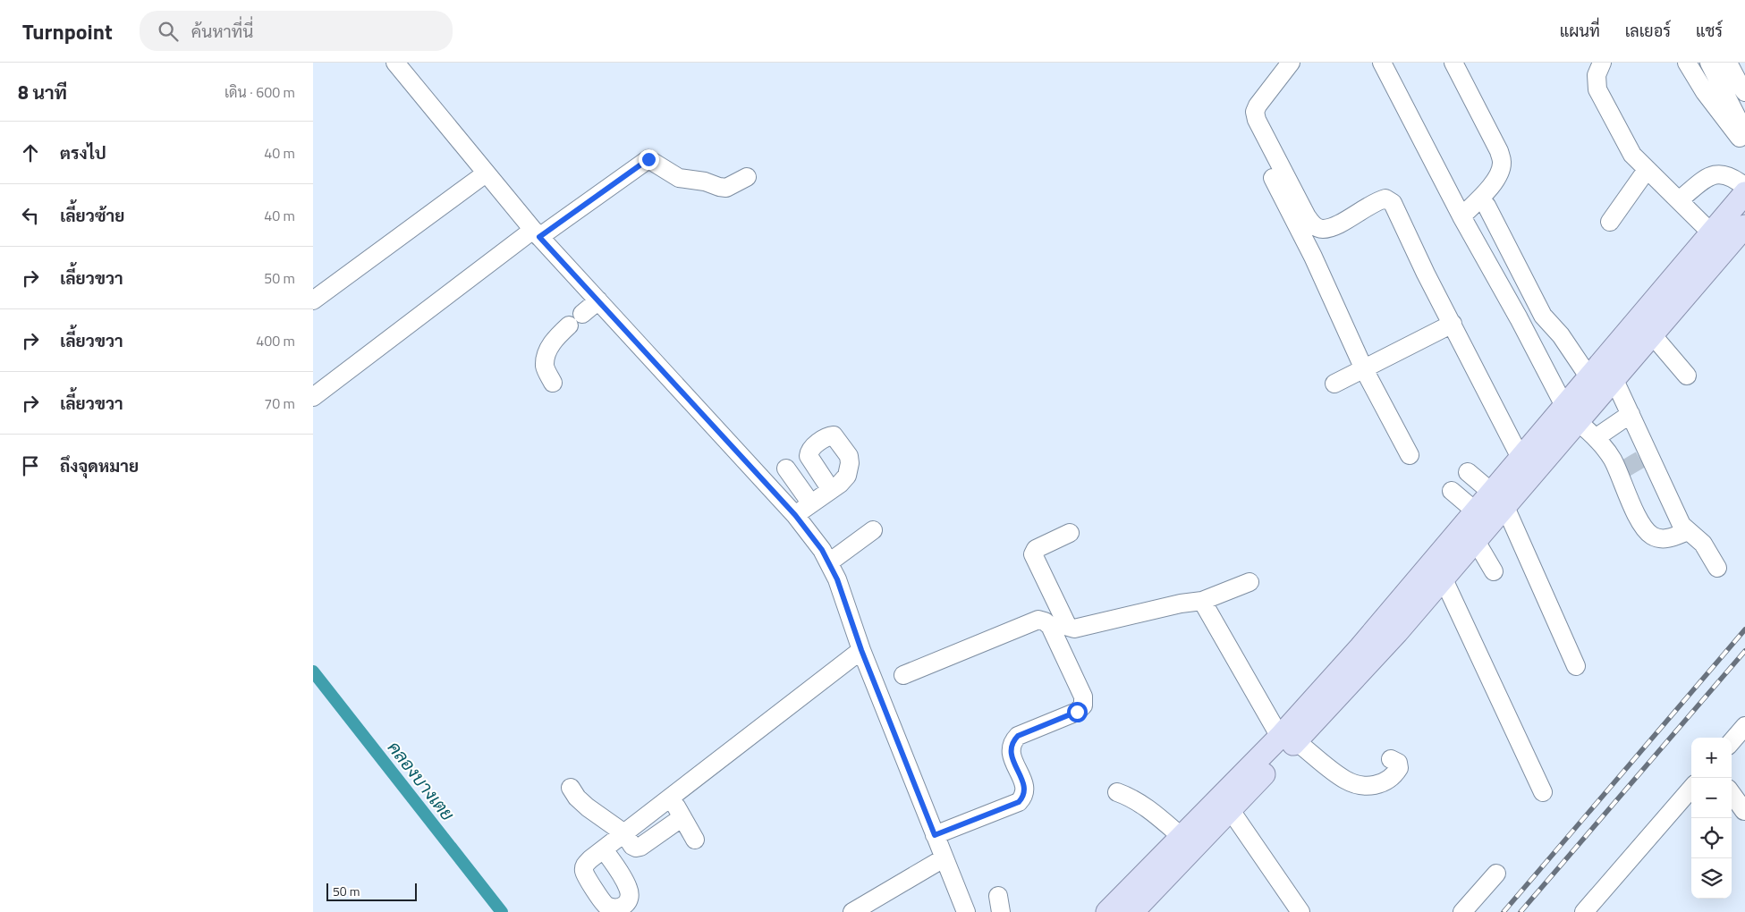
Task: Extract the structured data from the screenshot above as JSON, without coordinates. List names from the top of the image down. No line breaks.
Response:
{"water":["คลองบางเตย"],"scale_bar":"50 m","page":{"header":"Turnpoint","search":"ค้นหาที่นี่","nav":["แผนที่","เลเยอร์","แชร์"],"heading":["8 นาที","เดิน · 600 m"],"list":[["ตรงไป","40 m"],["เลี้ยวซ้าย","40 m"],["เลี้ยวขวา","50 m"],["เลี้ยวขวา","400 m"],["เลี้ยวขวา","70 m"],"ถึงจุดหมาย"],"map_buttons":["+","−"],"scale":"50 m"}}
